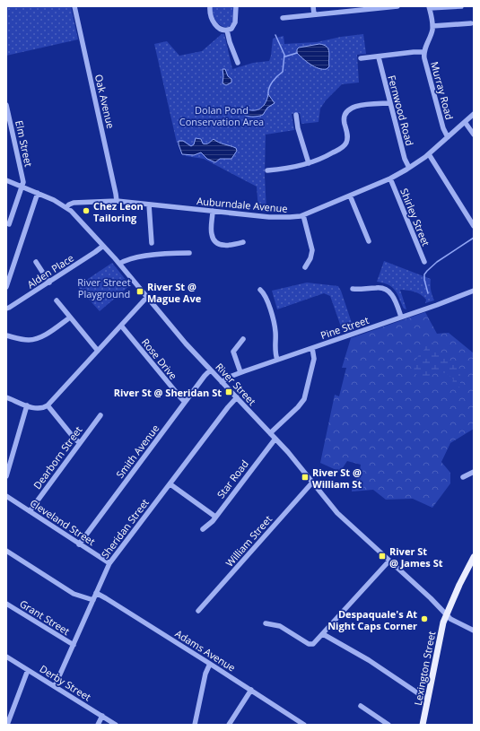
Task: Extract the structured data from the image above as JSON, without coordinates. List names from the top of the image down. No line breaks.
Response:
{"streets":{"main road":["Lexington Street"],"street":["Murray Road","Oak Avenue","Fernwood Road","Elm Street","Auburndale Avenue","Shirley Street","Alden Place","Pine Street","Rose Drive","River Street","Smith Avenue","Dearborn Street","Star Road","Cleveland Street","Sheridan Street","William Street","Grant Street","Adams Avenue","Derby Street"]},"crossings":[["Murray Road","Auburndale Avenue"],["Oak Avenue","Auburndale Avenue"],["Fernwood Road","Auburndale Avenue"],["Elm Street","River Street"],["Auburndale Avenue","Shirley Street"],["Auburndale Avenue","River Street"],["Alden Place","River Street"],["Pine Street","River Street"],["Rose Drive","Smith Avenue"],["River Street","Smith Avenue"],["River Street","Star Road"],["River Street","Sheridan Street"],["River Street","William Street"],["River Street","Lexington Street"],["Smith Avenue","Cleveland Street"],["Dearborn Street","Cleveland Street"],["Cleveland Street","Sheridan Street"],["Sheridan Street","Grant Street"],["Sheridan Street","Adams Avenue"],["Sheridan Street","Derby Street"]],"parks":["Dolan Pond Conservation Area","River Street Playground"],"places":{"other":["Chez Leon Tailoring","Despaquale's At Night Caps Corner"],"transit":["River St @ Mague Ave","River St @ Sheridan St","River St @ William St","River St @ James St"]}}
